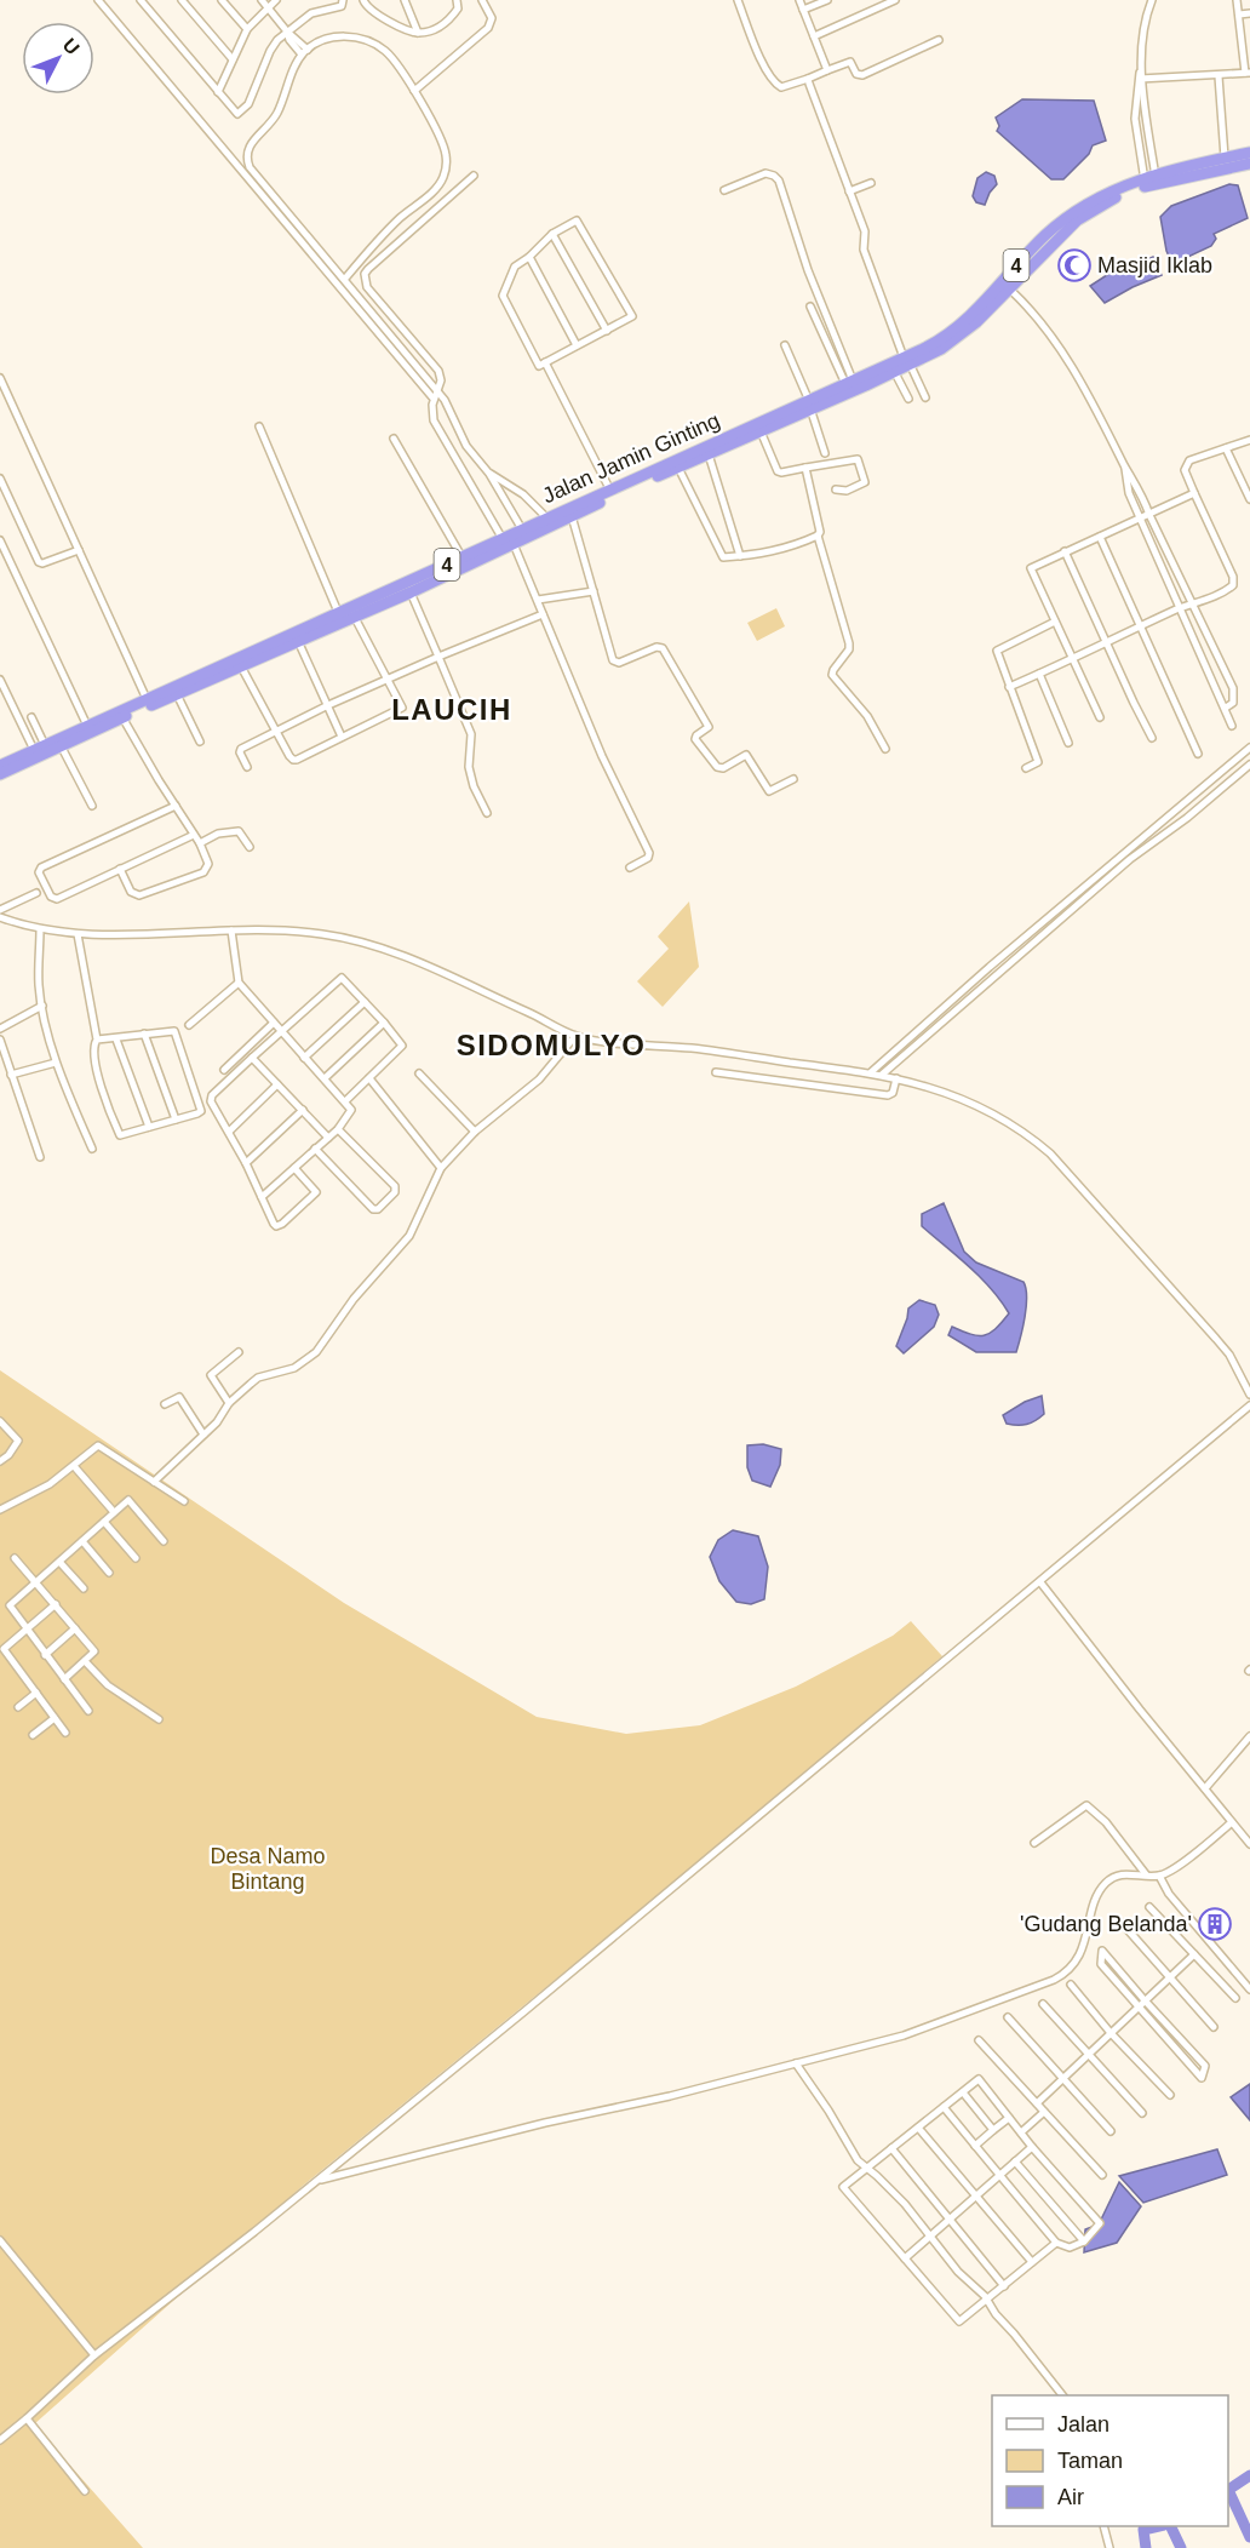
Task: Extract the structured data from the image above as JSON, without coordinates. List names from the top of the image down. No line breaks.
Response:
{"streets":{"highway":["4","Jalan Jamin Ginting"]},"districts":["LAUCIH","SIDOMULYO"],"parks":["Desa Namo Bintang"],"places":{"mosque":["Masjid Iklab"],"building":["'Gudang Belanda'"]},"legend":["Jalan","Taman","Air"],"north":"top right"}
